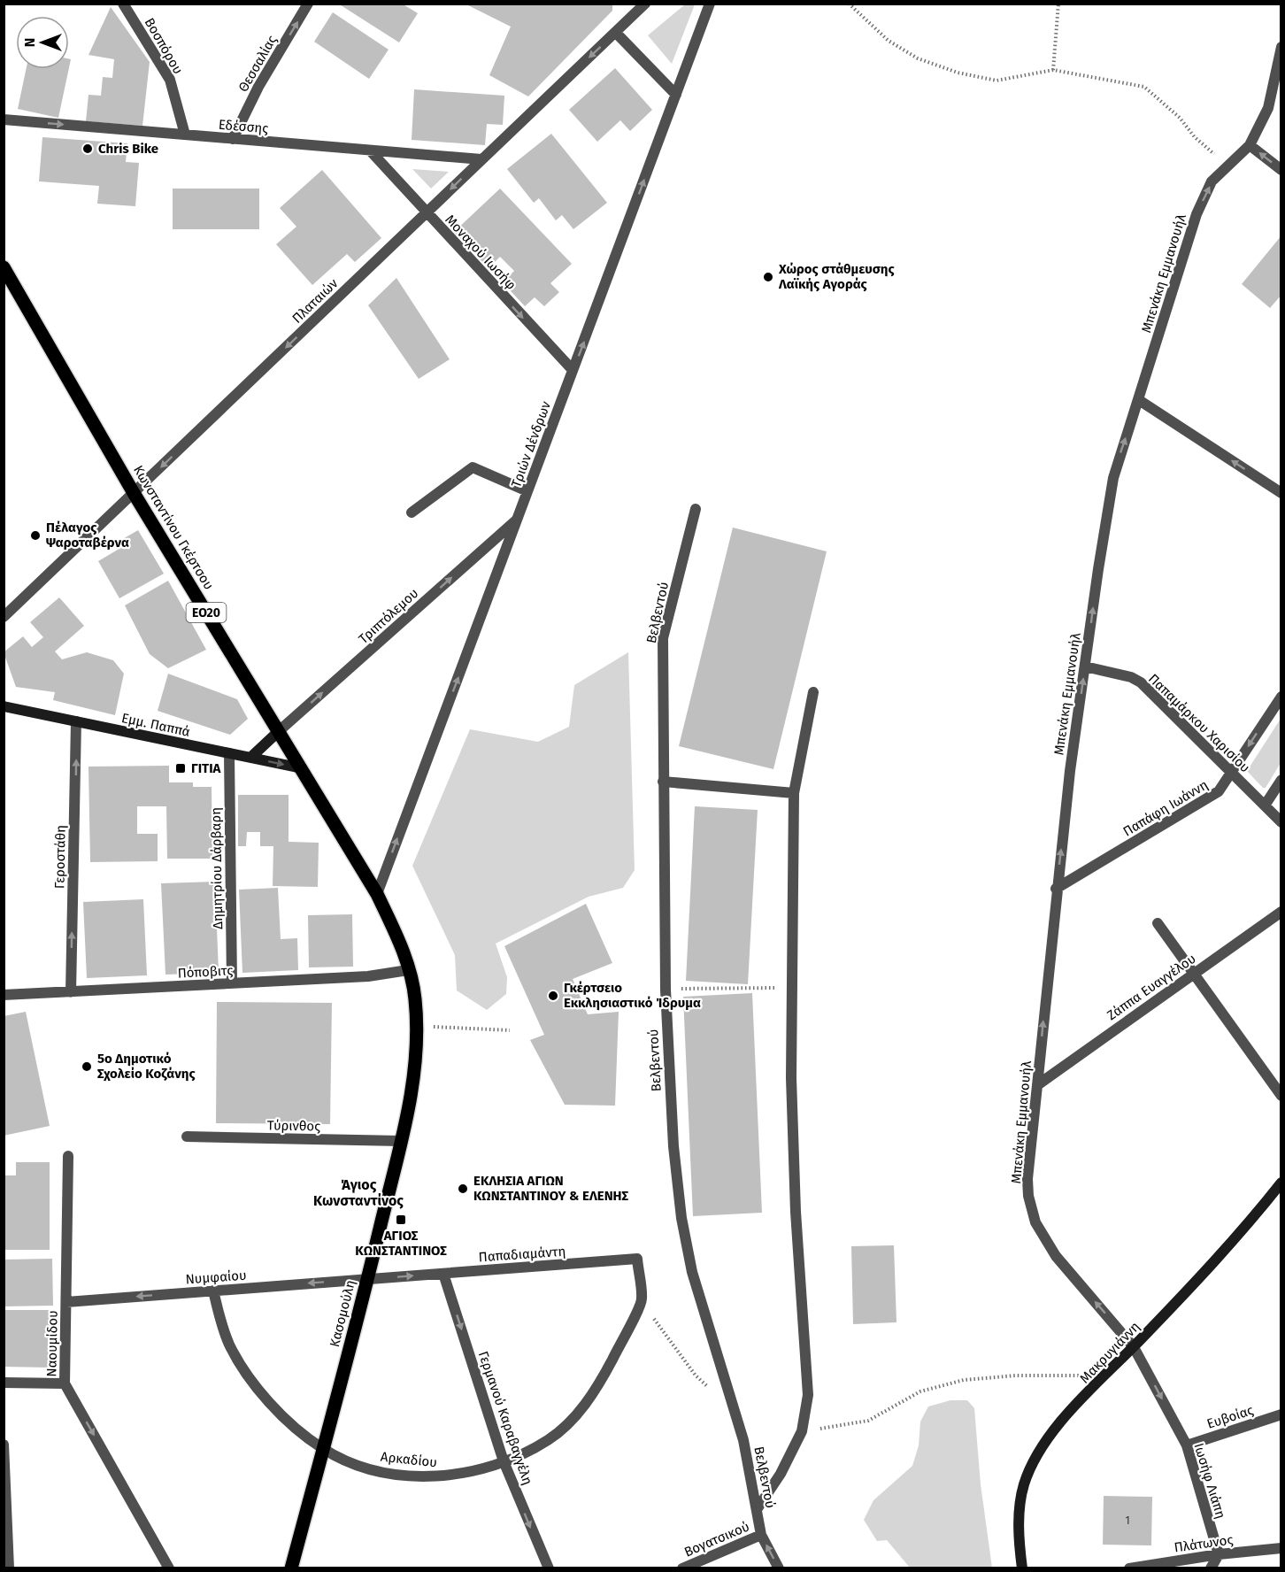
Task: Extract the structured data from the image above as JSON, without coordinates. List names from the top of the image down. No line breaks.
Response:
{"streets":{"main road":["Κωνσταντίνου Γκέρτσου","ΕΟ20","Κασομούλη"],"street":["Βοσπόρου","Θεσσαλίας","Εδέσσης","Μοναχού Ιωσήφ","Μπενάκη Εμμανουήλ","Πλαταιών","Τριών Δένδρων","Βελβεντού","Τριπτόλεμου","Παπαμάρκου Χαρισίου","Εμμ. Παππά","Παπάφη Ιωάννη","Γεροστάθη","Δημητρίου Δάρβαρη","Πόποβιτς","Ζάππα Ευαγγέλου","Τύρινθος","Παπαδιαμάντη","Νυμφαίου","Ναουμίδου","Μακρυγιάννη","Ευβoίας","Γερμανού Καραβαγγέλη","Αρκαδίου","Ιωσήφ Λιάπη","Βογατσικού","Πλάτωνος"]},"crossings":[["Βοσπόρου","Εδέσσης"],["Θεσσαλίας","Εδέσσης"],["Εδέσσης","Μοναχού Ιωσήφ"],["Εδέσσης","Πλαταιών"],["Μοναχού Ιωσήφ","Πλαταιών"],["Μοναχού Ιωσήφ","Τριών Δένδρων"],["Μπενάκη Εμμανουήλ","Παπαμάρκου Χαρισίου"],["Μπενάκη Εμμανουήλ","Παπάφη Ιωάννη"],["Μπενάκη Εμμανουήλ","Ζάππα Ευαγγέλου"],["Μπενάκη Εμμανουήλ","Μακρυγιάννη"],["Μπενάκη Εμμανουήλ","Ιωσήφ Λιάπη"],["Πλαταιών","Κωνσταντίνου Γκέρτσου"],["Τριών Δένδρων","Κωνσταντίνου Γκέρτσου"],["Τριών Δένδρων","Τριπτόλεμου"],["Κωνσταντίνου Γκέρτσου","Τριπτόλεμου"],["Κωνσταντίνου Γκέρτσου","Εμμ. Παππά"],["Κωνσταντίνου Γκέρτσου","Πόποβιτς"],["Κωνσταντίνου Γκέρτσου","Κασομούλη"],["Βελβεντού","Βογατσικού"],["Παπαμάρκου Χαρισίου","Παπάφη Ιωάννη"],["Εμμ. Παππά","Γεροστάθη"],["Εμμ. Παππά","Δημητρίου Δάρβαρη"],["Γεροστάθη","Πόποβιτς"],["Δημητρίου Δάρβαρη","Πόποβιτς"],["Πόποβιτς","Κασομούλη"],["Τύρινθος","Κασομούλη"],["Παπαδιαμάντη","Νυμφαίου"],["Παπαδιαμάντη","Κασομούλη"],["Παπαδιαμάντη","Γερμανού Καραβαγγέλη"],["Παπαδιαμάντη","Αρκαδίου"],["Νυμφαίου","Κασομούλη"],["Νυμφαίου","Ναουμίδου"],["Νυμφαίου","Αρκαδίου"],["Κασομούλη","Αρκαδίου"],["Μακρυγιάννη","Ιωσήφ Λιάπη"],["Ευβoίας","Ιωσήφ Λιάπη"],["Γερμανού Καραβαγγέλη","Αρκαδίου"],["Ιωσήφ Λιάπη","Πλάτωνος"]],"one_way":["Θεσσαλίας","Εδέσσης","Μοναχού Ιωσήφ","Μπενάκη Εμμανουήλ","Πλαταιών","Τριών Δένδρων","Τριπτόλεμου","Γεροστάθη","Νυμφαίου","Ναουμίδου","Γερμανού Καραβαγγέλη","Ιωσήφ Λιάπη"],"districts":["Άγιος Κωνσταντίνος"],"places":{"other":["Chris Bike","Χώρος στάθμευσης Λαϊκής Αγοράς","Πέλαγος Ψαροταβέρνα","Γκέρτσειο Εκκλησιαστικό Ίδρυμα","5ο Δημοτικό Σχολείο Κοζάνης","ΕΚΛΗΣΙΑ ΑΓΙΩΝ ΚΩΝΣΤΑΝΤΙΝΟΥ & ΕΛΕΝΗΣ"],"transit":["ΓΙΤΙΑ","ΑΓΙΟΣ ΚΩΝΣΤΑΝΤΙΝΟΣ"]},"house_numbers":["1"],"north":"left"}
